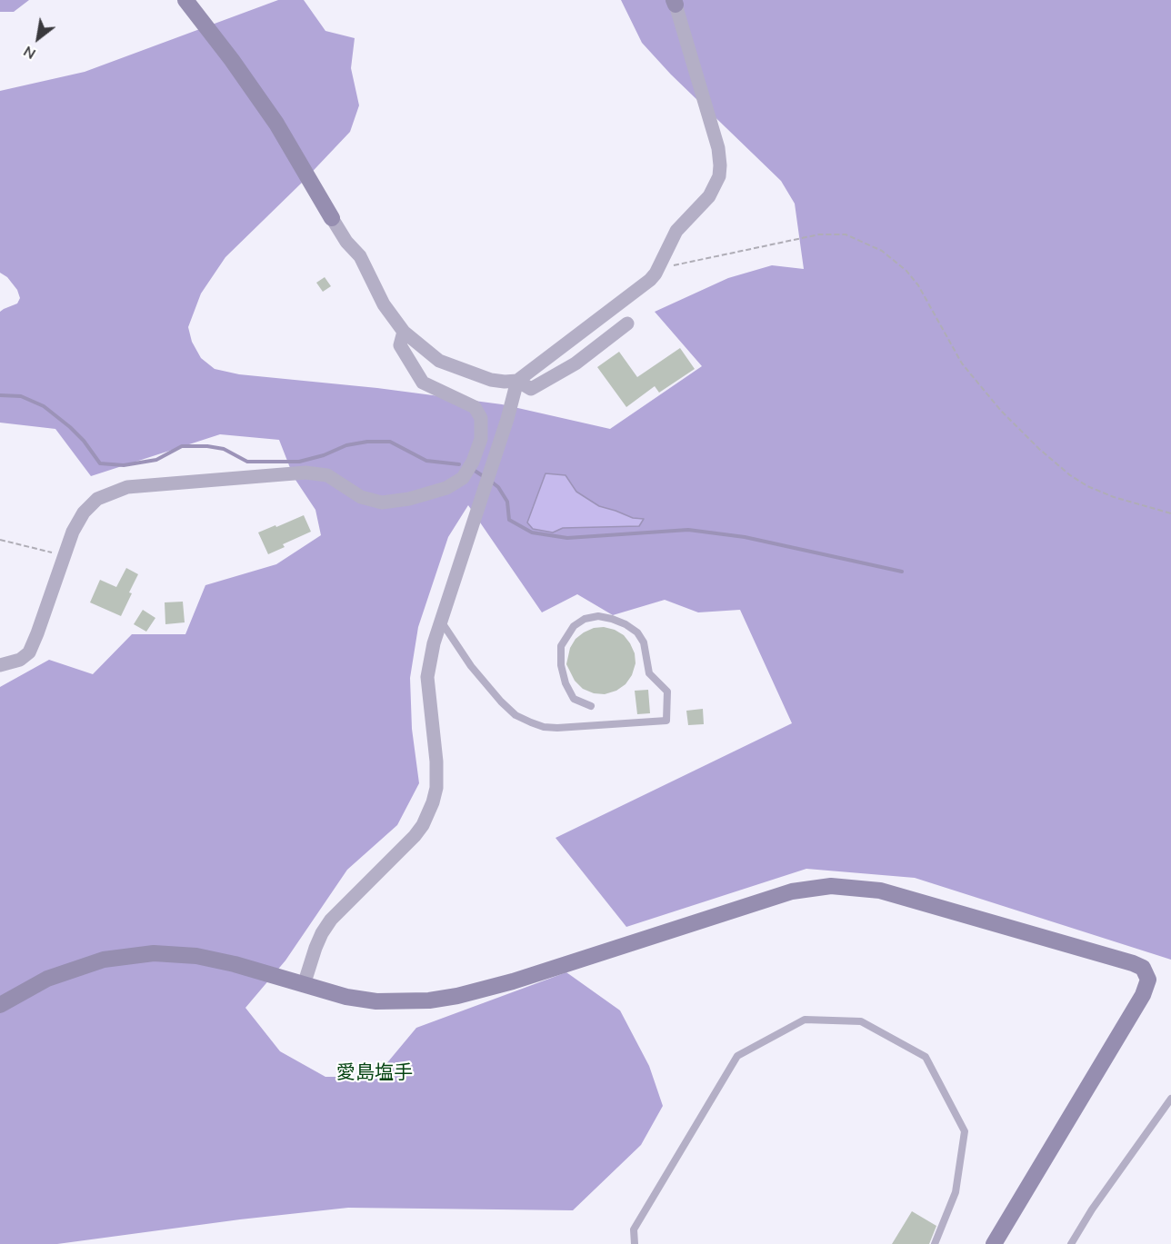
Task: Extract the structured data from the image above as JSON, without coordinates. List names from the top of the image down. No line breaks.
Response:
{"districts":["愛島塩手"],"north":"bottom left"}
